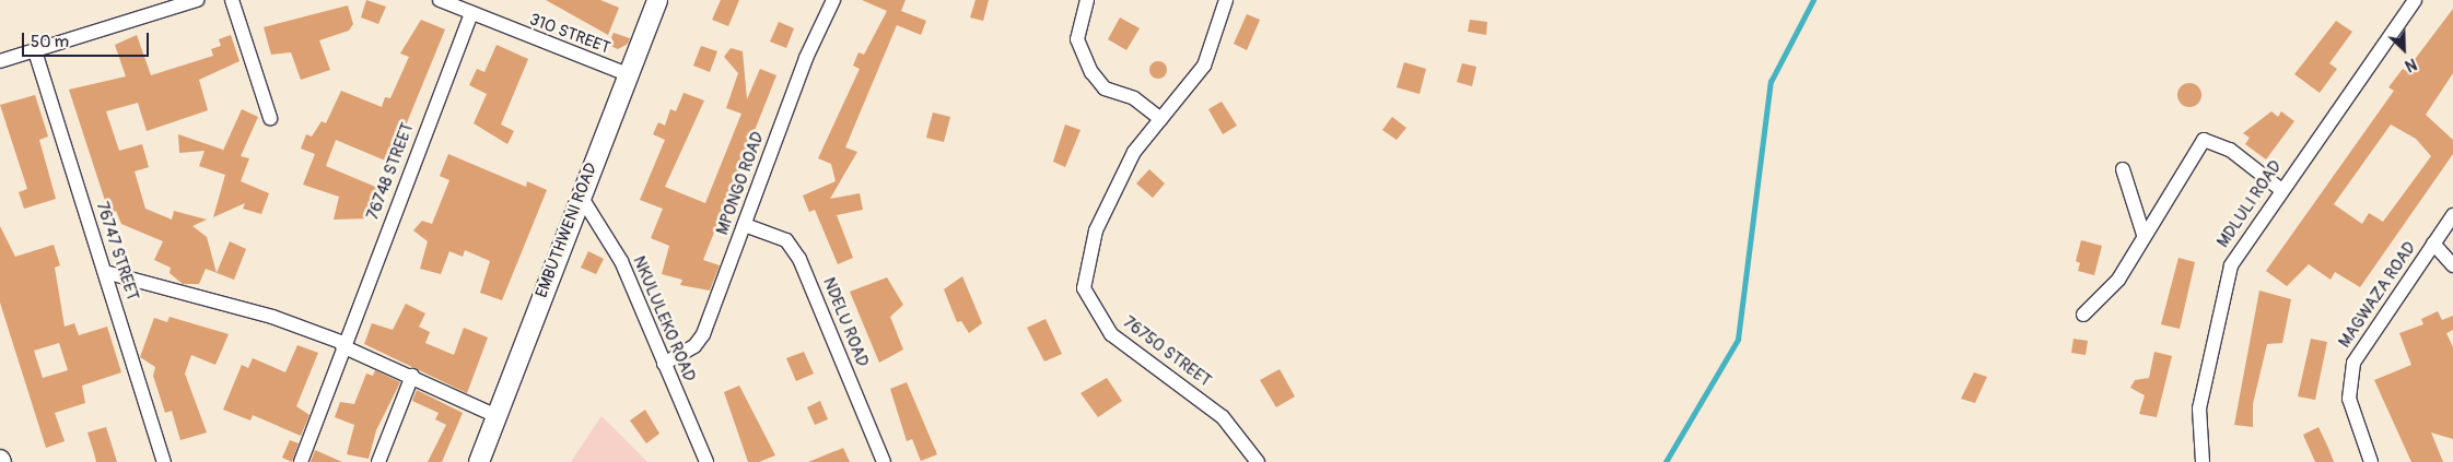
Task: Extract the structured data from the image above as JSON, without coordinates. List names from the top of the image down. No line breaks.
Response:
{"streets":{"street":["310 STREET","76748 STREET","MPONGO ROAD","MDLULI ROAD","EMBUTHWENI ROAD","76747 STREET","MAGWAZA ROAD","NKULULEKO ROAD","NDELU ROAD","76750 STREET"]},"crossings":[["310 STREET","76748 STREET"],["310 STREET","EMBUTHWENI ROAD"],["MPONGO ROAD","NKULULEKO ROAD"],["MPONGO ROAD","NDELU ROAD"],["EMBUTHWENI ROAD","NKULULEKO ROAD"]],"scale_bar":"50 m","north":"bottom right"}
